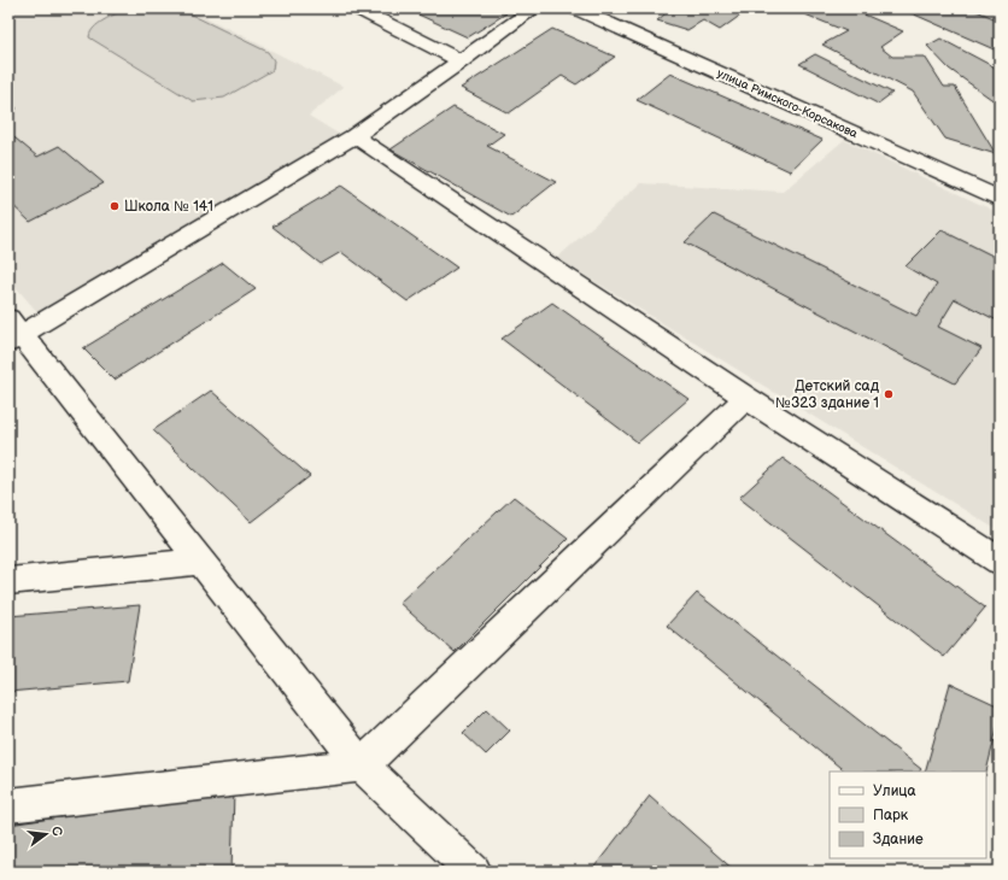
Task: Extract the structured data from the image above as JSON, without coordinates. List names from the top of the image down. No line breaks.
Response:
{"streets":{"street":["улица Римского-Корсакова"]},"places":["Школа № 141","Детский сад №323 здание 1"],"legend":["Улица","Парк","Здание"],"north":"right"}
